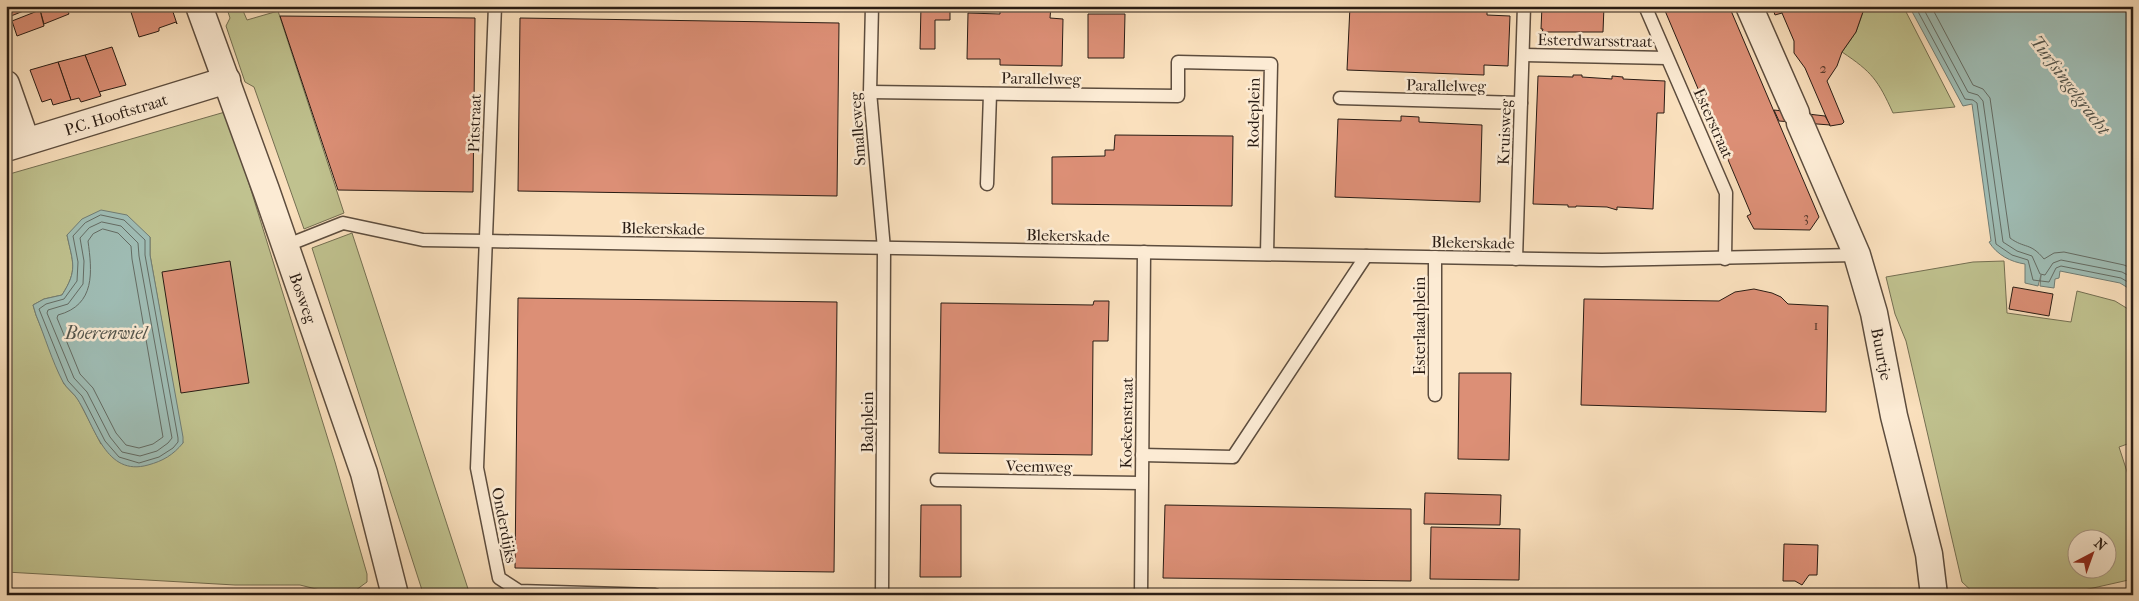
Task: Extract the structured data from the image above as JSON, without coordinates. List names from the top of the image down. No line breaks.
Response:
{"streets":{"street":["P.C. Hooftstraat","Bosweg","Buurtje"],"lane":["Esterdwarsstraat","Parallelweg","Rodeplein","Pitstraat","Esterstraat","Smalleweg","Kruisweg","Blekerskade","Esterlaadplein","Badplein","Koekenstraat","Veemweg","Onderdijks"]},"crossings":[["Esterdwarsstraat","Esterstraat"],["Esterdwarsstraat","Kruisweg"],["Parallelweg","Rodeplein"],["Parallelweg","Smalleweg"],["Parallelweg","Kruisweg"],["Rodeplein","Blekerskade"],["P.C. Hooftstraat","Bosweg"],["Pitstraat","Blekerskade"],["Pitstraat","Onderdijks"],["Esterstraat","Blekerskade"],["Smalleweg","Blekerskade"],["Smalleweg","Badplein"],["Kruisweg","Blekerskade"],["Blekerskade","Bosweg"],["Blekerskade","Esterlaadplein"],["Blekerskade","Buurtje"],["Blekerskade","Badplein"],["Blekerskade","Koekenstraat"],["Koekenstraat","Veemweg"]],"water":["Turfsingelgracht","Boerenwiel"],"house_numbers":["2","3","1"],"north":"top right"}
